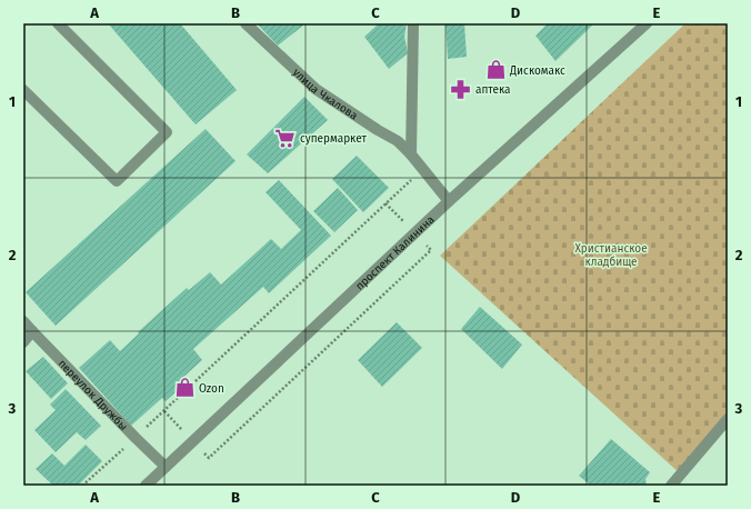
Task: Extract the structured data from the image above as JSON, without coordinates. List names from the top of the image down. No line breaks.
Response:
{"streets":{"street":["улица Чкалова","проспект Калинина","переулок Дружбы"]},"crossings":[["улица Чкалова","проспект Калинина"],["проспект Калинина","переулок Дружбы"]],"parks":["Христианское кладбище"],"places":{"shop":["Дискомакс","Ozon"],"pharmacy":["аптека"],"supermarket":["супермаркет"]},"grid":{"columns":["A","B","C","D","E"],"rows":["1","2","3"]}}
